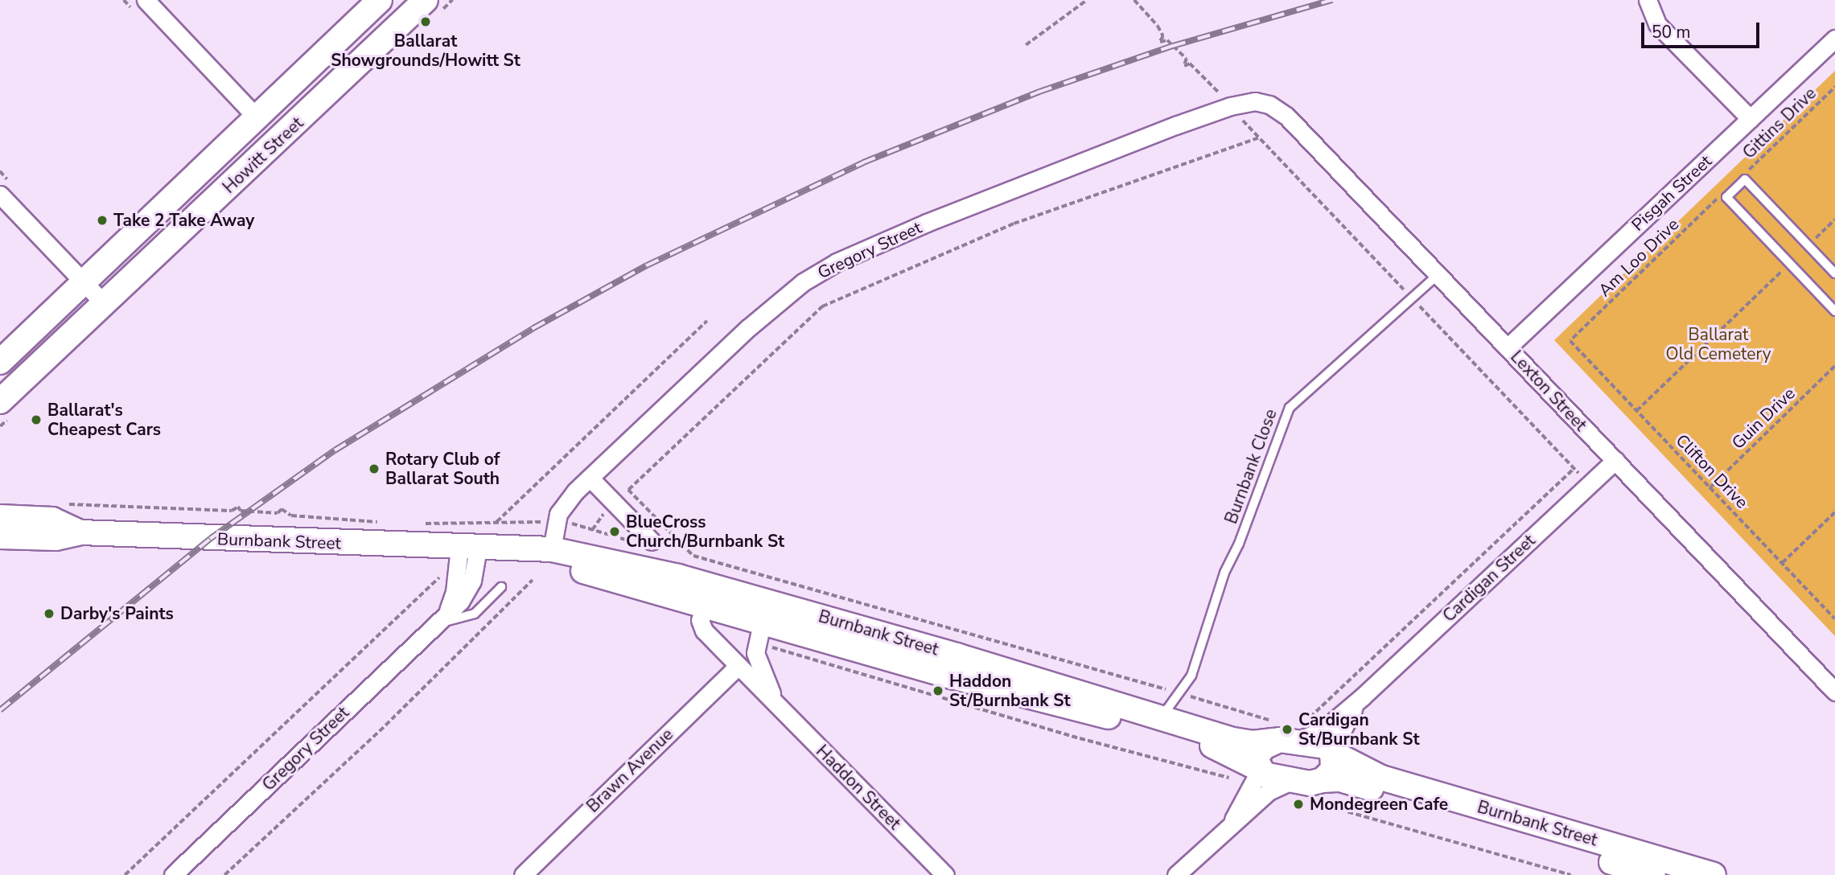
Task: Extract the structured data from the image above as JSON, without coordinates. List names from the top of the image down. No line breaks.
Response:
{"streets":{"main road":["Howitt Street","Burnbank Street"],"street":["Pisgah Street","Gregory Street","Lexton Street","Cardigan Street","Brawn Avenue","Haddon Street"],"lane":["Burnbank Close"],"path":["Gittins Drive","Am Loo Drive","Guin Drive","Clifton Drive"]},"crossings":[["Pisgah Street","Lexton Street"],["Gregory Street","Lexton Street"],["Gregory Street","Burnbank Street"],["Am Loo Drive","Clifton Drive"],["Lexton Street","Burnbank Close"],["Lexton Street","Cardigan Street"],["Guin Drive","Clifton Drive"],["Burnbank Close","Burnbank Street"],["Burnbank Street","Cardigan Street"],["Burnbank Street","Haddon Street"],["Brawn Avenue","Haddon Street"]],"parks":["Ballarat Old Cemetery"],"places":["Ballarat Showgrounds/Howitt St","Take 2 Take Away","Ballarat's Cheapest Cars","Rotary Club of Ballarat South","BlueCross Church/Burnbank St","Darby's Paints","Haddon St/Burnbank St","Cardigan St/Burnbank St","Mondegreen Cafe"],"scale_bar":"50 m"}
